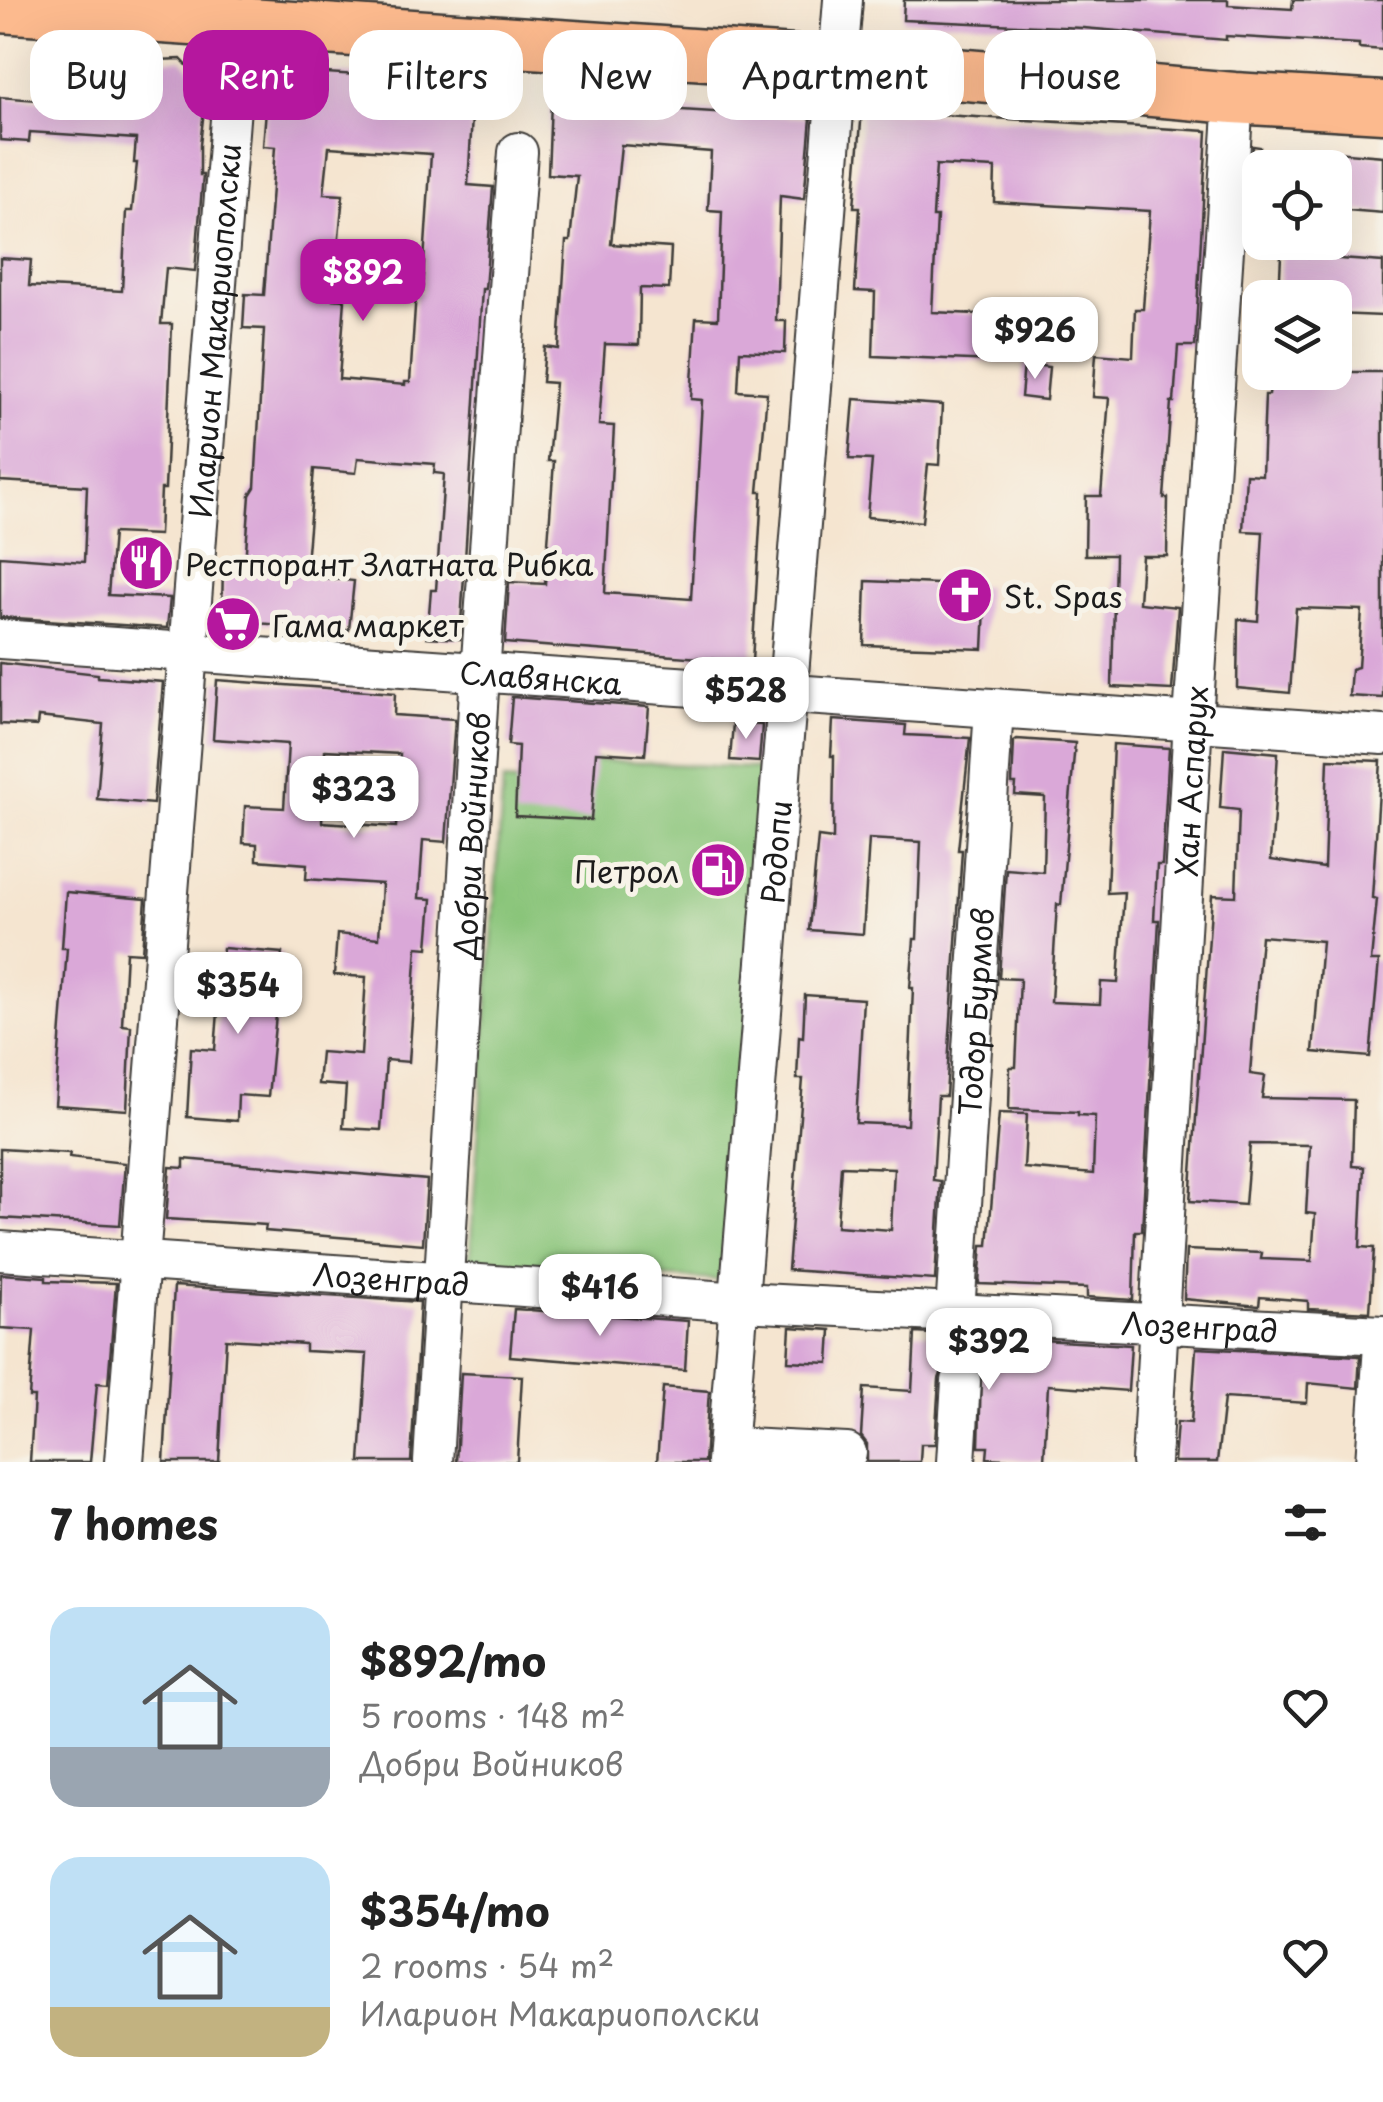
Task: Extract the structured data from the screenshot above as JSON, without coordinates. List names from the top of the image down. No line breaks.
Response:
{"streets":{"street":["Иларион Макариополски","Славянска","Хан Аспарух","Добри Войников","Родопи","Тодор Бурмов","Лозенград"]},"crossings":[["Иларион Макариополски","Славянска"],["Иларион Макариополски","Лозенград"],["Славянска","Хан Аспарух"],["Славянска","Добри Войников"],["Славянска","Родопи"],["Славянска","Тодор Бурмов"],["Хан Аспарух","Лозенград"],["Добри Войников","Лозенград"],["Родопи","Лозенград"],["Тодор Бурмов","Лозенград"]],"places":{"restaurant":["Рестпорант Златната Рибка"],"church":["St. Spas"],"supermarket":["Гама маркет"],"fuel station":["Петрол"]},"page":{"chip":["Buy","Rent","Filters","New","Apartment","House"],"price":["$892","$926","$528","$323","$354","$416","$392"],"heading":"7 homes","list":[{"name":"$892/mo","note":"5 rooms · 148 m² · Добри Войников"},{"name":"$354/mo","note":"2 rooms · 54 m² · Иларион Макариополски"}]}}
